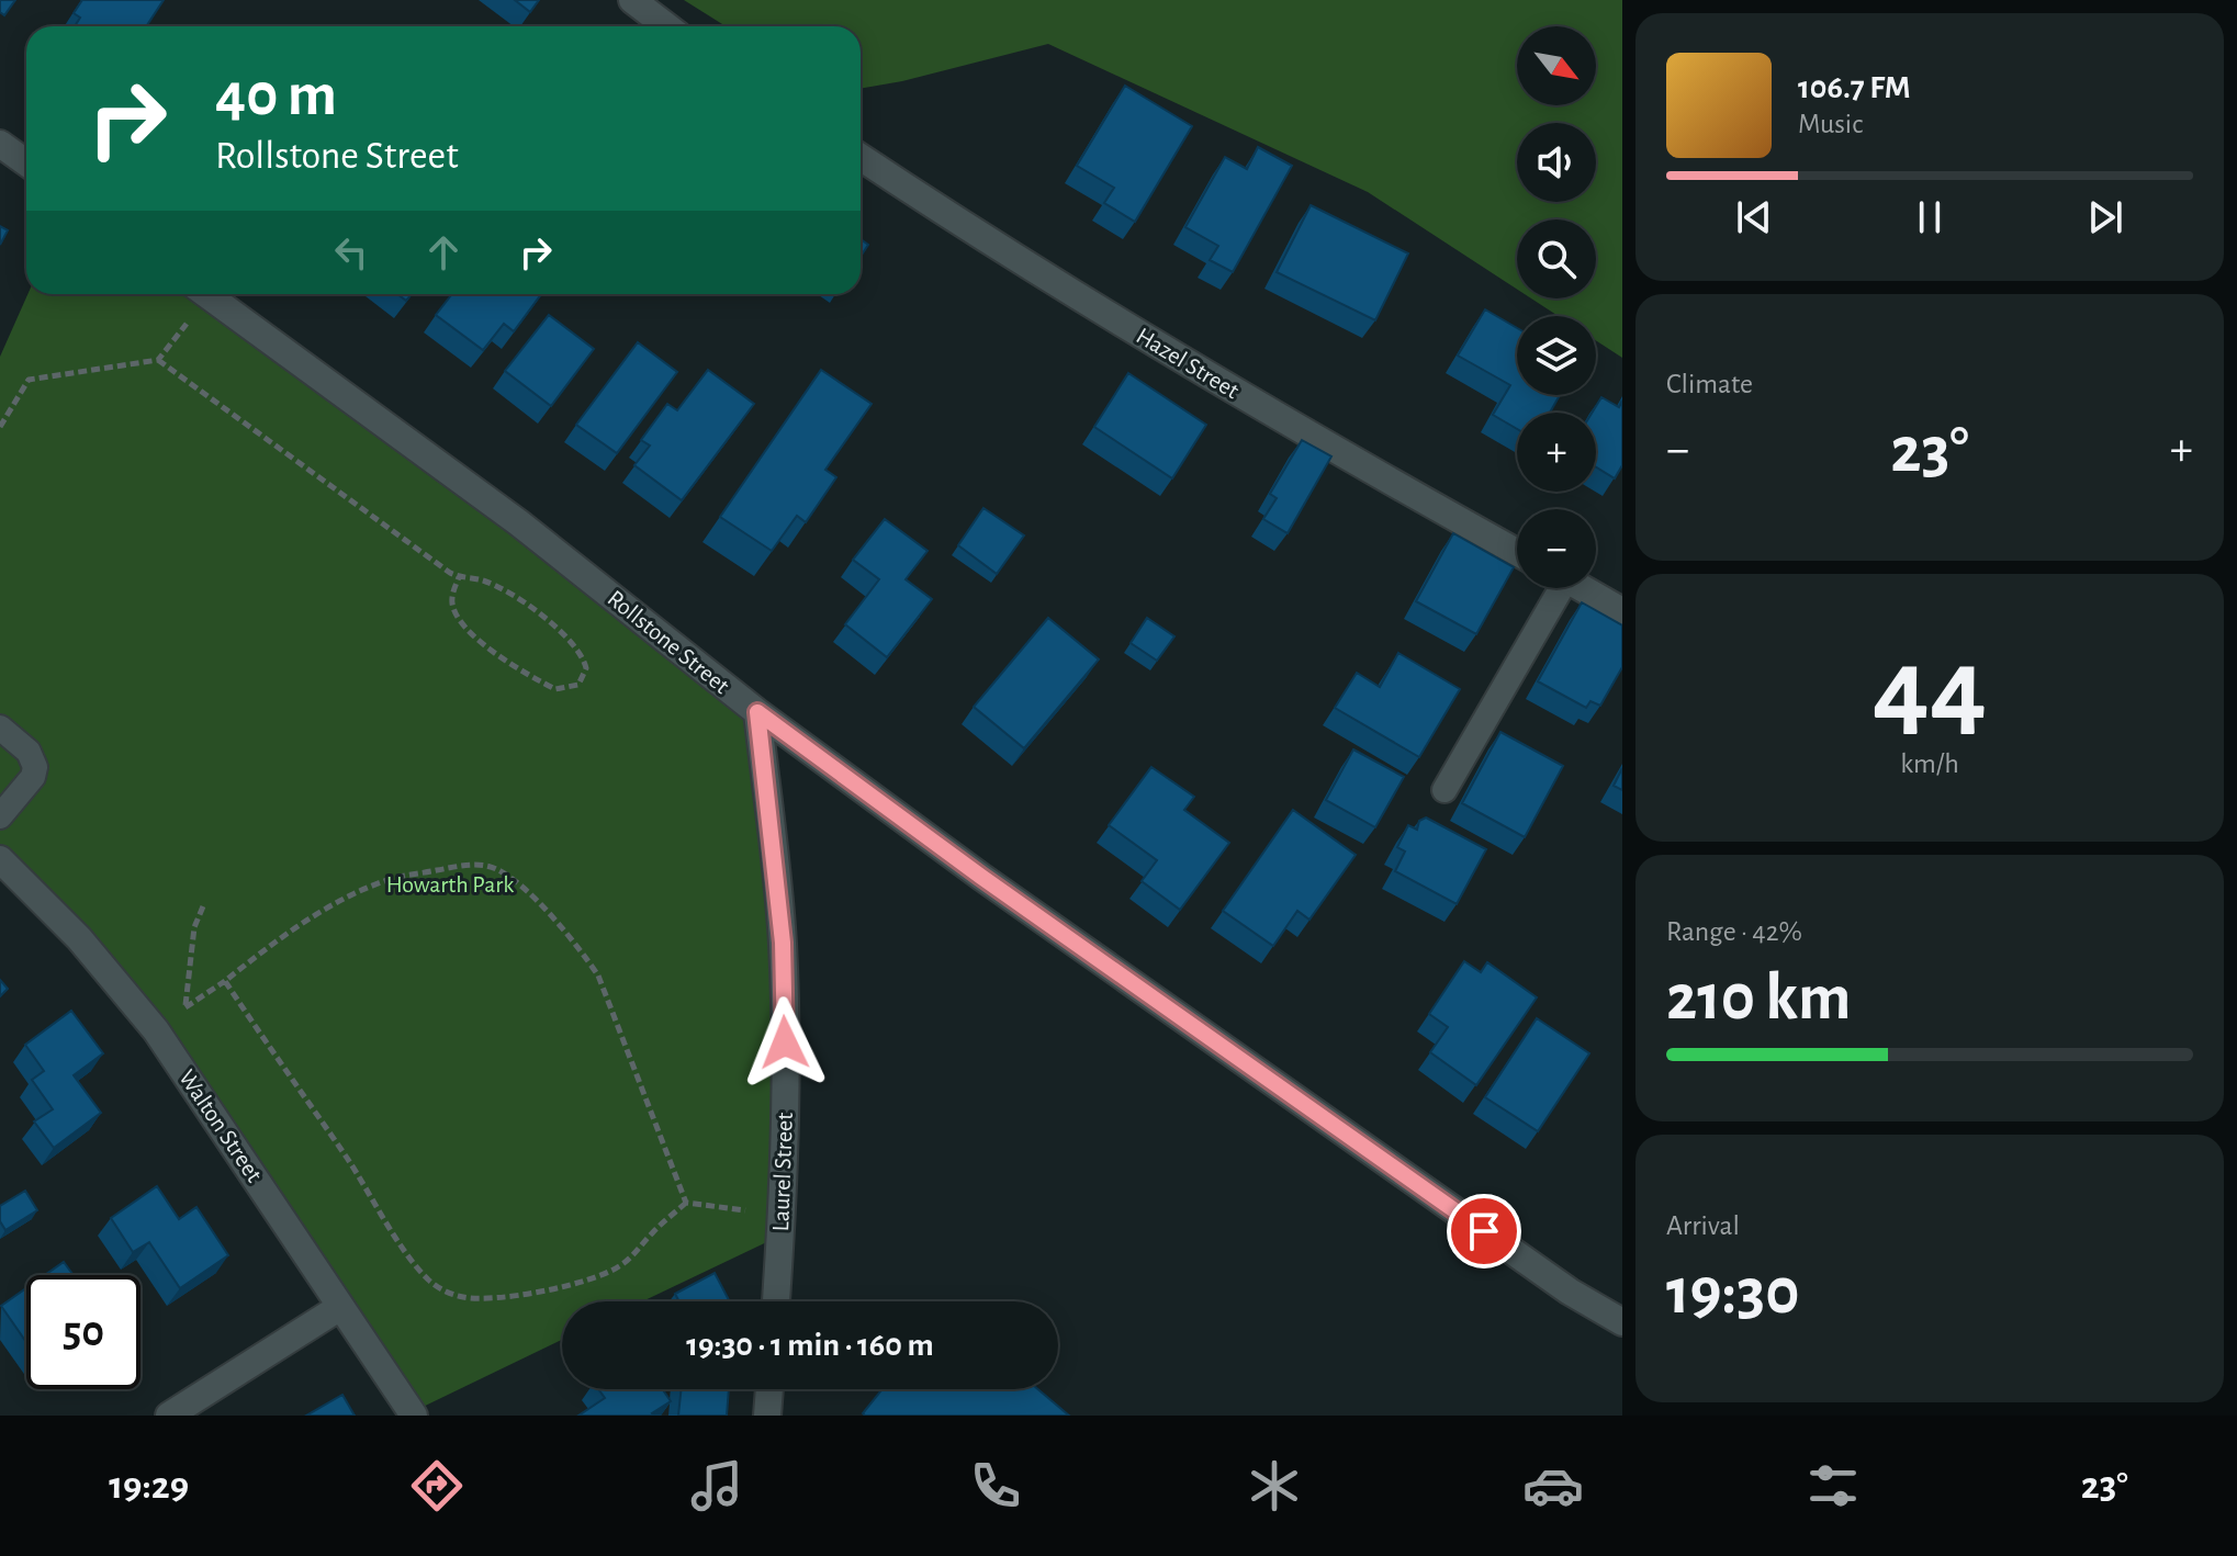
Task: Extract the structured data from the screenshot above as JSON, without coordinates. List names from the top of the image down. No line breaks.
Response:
{"streets":{"main road":["Hazel Street","Rollstone Street","Walton Street","Laurel Street"]},"crossings":[["Rollstone Street","Laurel Street"]],"parks":["Howarth Park"],"north":"bottom right","page":{"map_buttons":["+","−"],"turn":["40 m","Rollstone Street"],"song":["106.7 FM","Music"],"tile":["Climate",["44","km/h"],["Range · 42%","210 km"],["Arrival","19:30"]],"heat":["−","23°","+"],"limit":"50","trip":"19:30 · 1 min · 160 m","tabs":["19:29","23°"]}}
